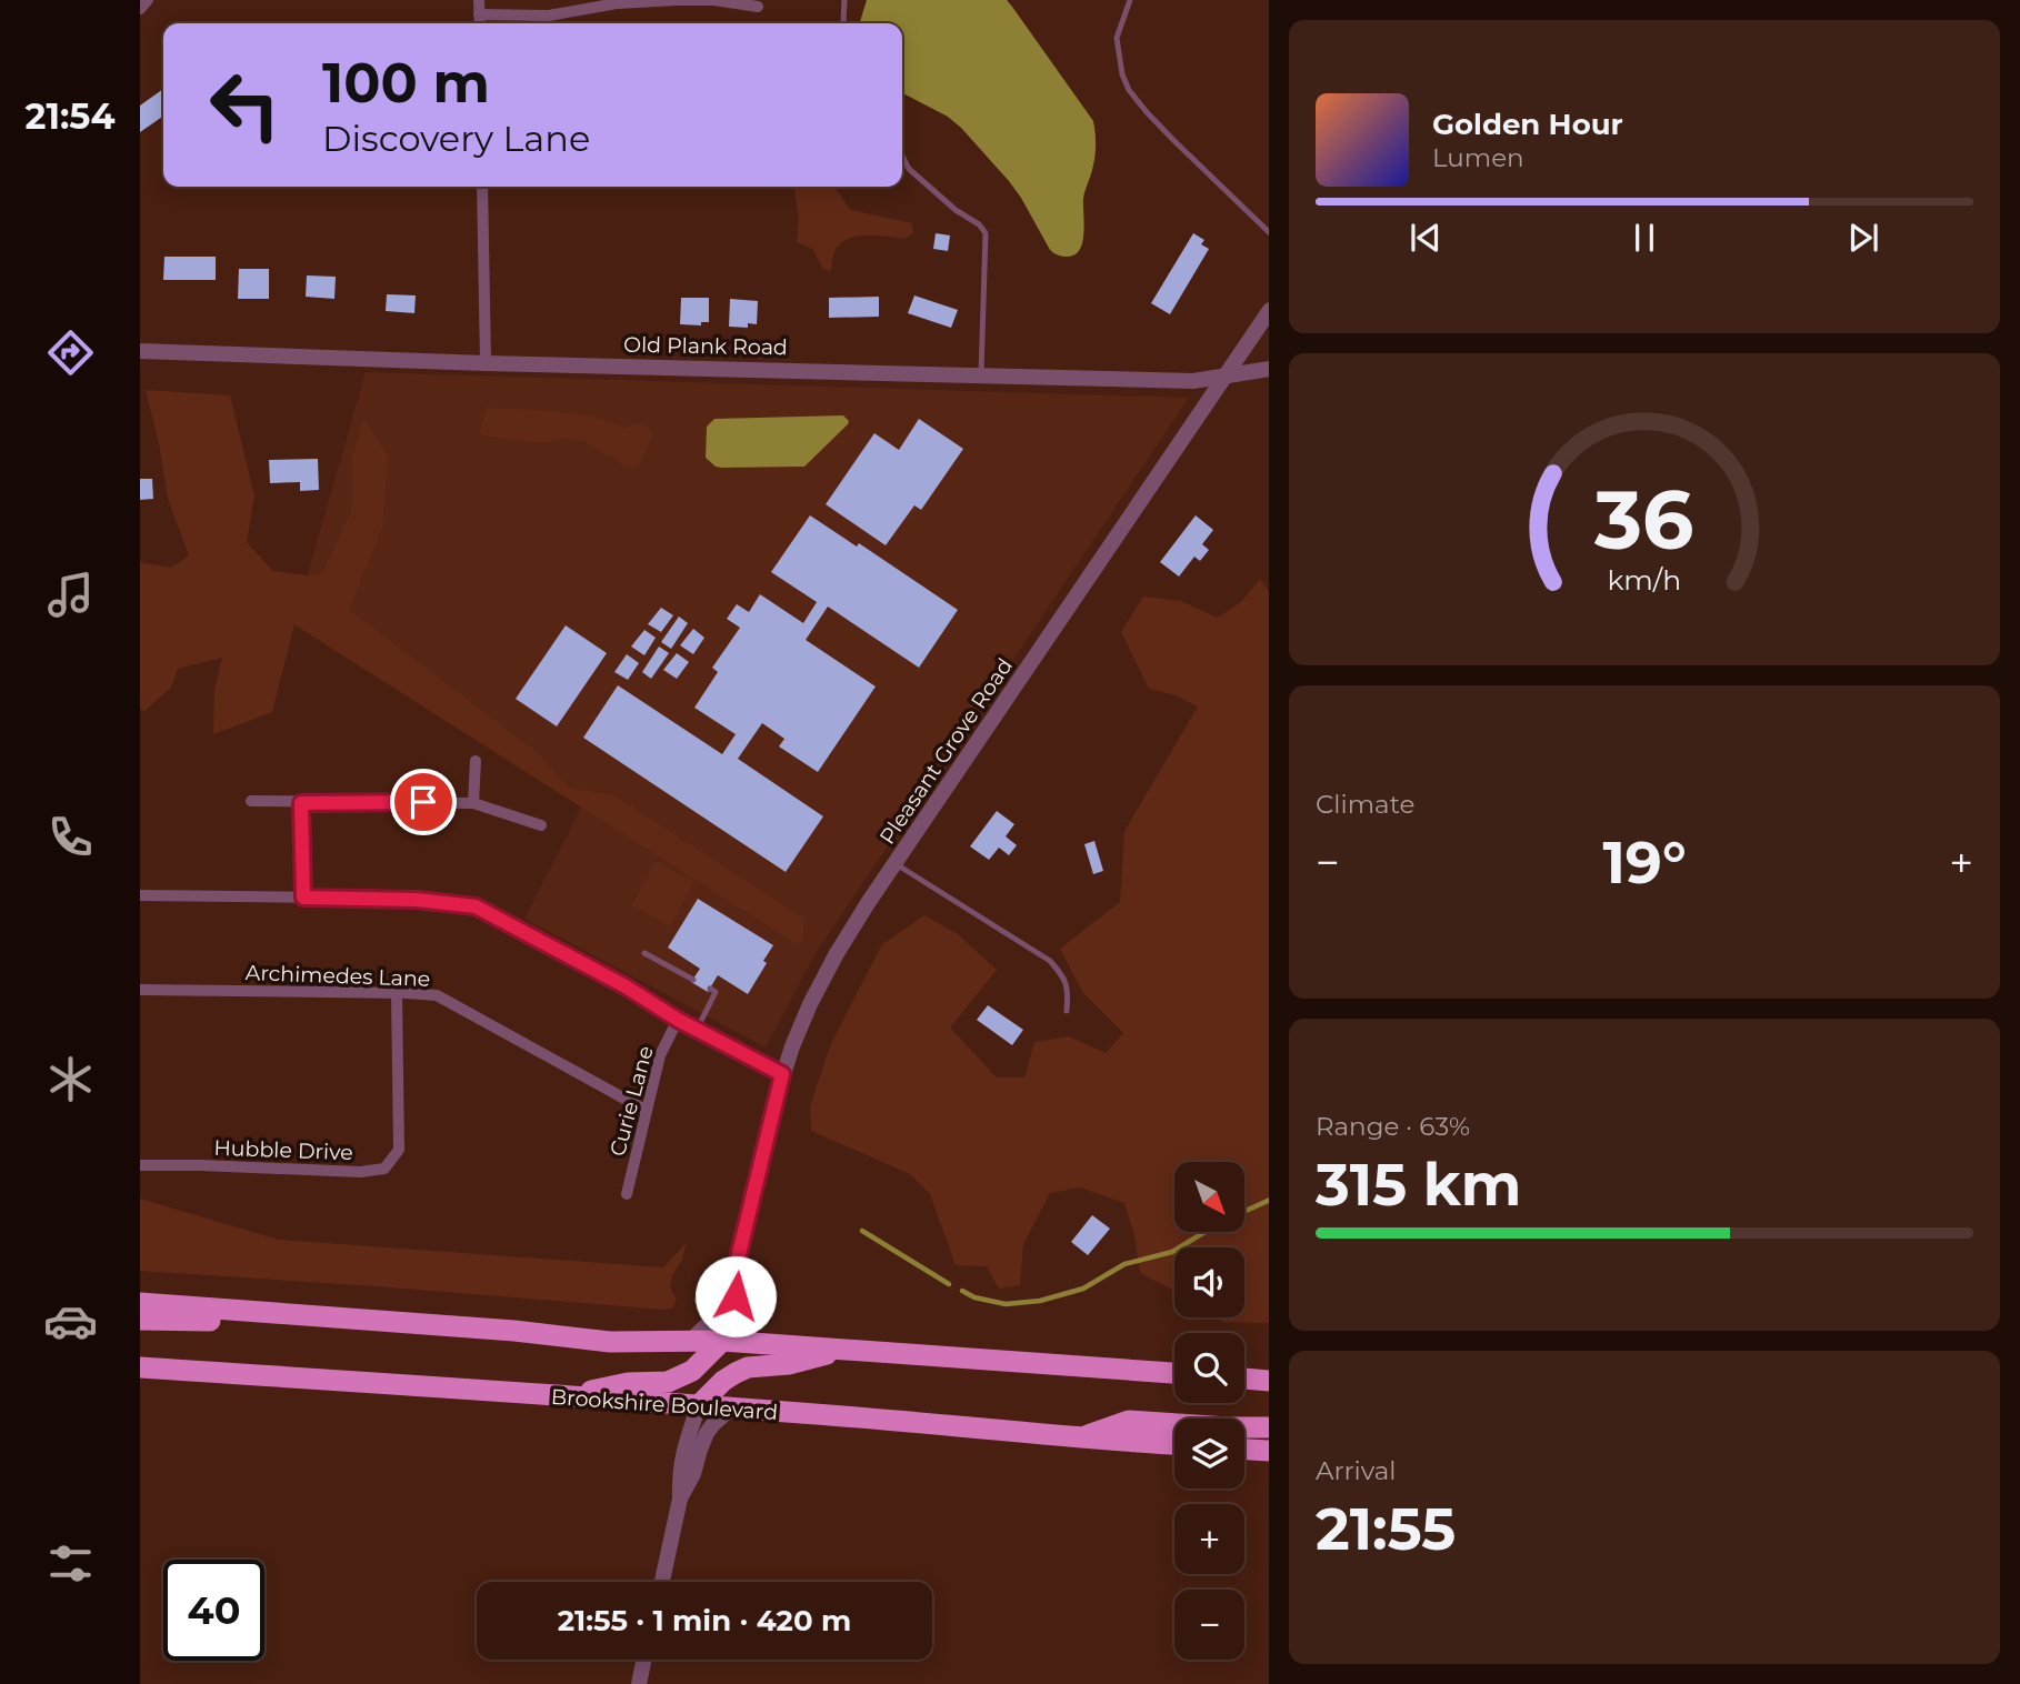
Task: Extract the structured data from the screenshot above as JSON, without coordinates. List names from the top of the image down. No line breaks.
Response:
{"streets":{"highway":["Brookshire Boulevard"],"street":["Old Plank Road","Pleasant Grove Road","Archimedes Lane","Curie Lane","Hubble Drive"]},"crossings":[["Old Plank Road","Pleasant Grove Road"],["Archimedes Lane","Curie Lane"],["Archimedes Lane","Hubble Drive"]],"north":"bottom right","page":{"tabs":"21:54","turn":["100 m","Discovery Lane"],"song":["Golden Hour","Lumen"],"tile":["Climate",["Range · 63%","315 km"],["Arrival","21:55"]],"heat":["−","19°","+"],"map_buttons":["+","−"],"limit":"40","trip":"21:55 · 1 min · 420 m","gauge":["36","km/h"]}}
